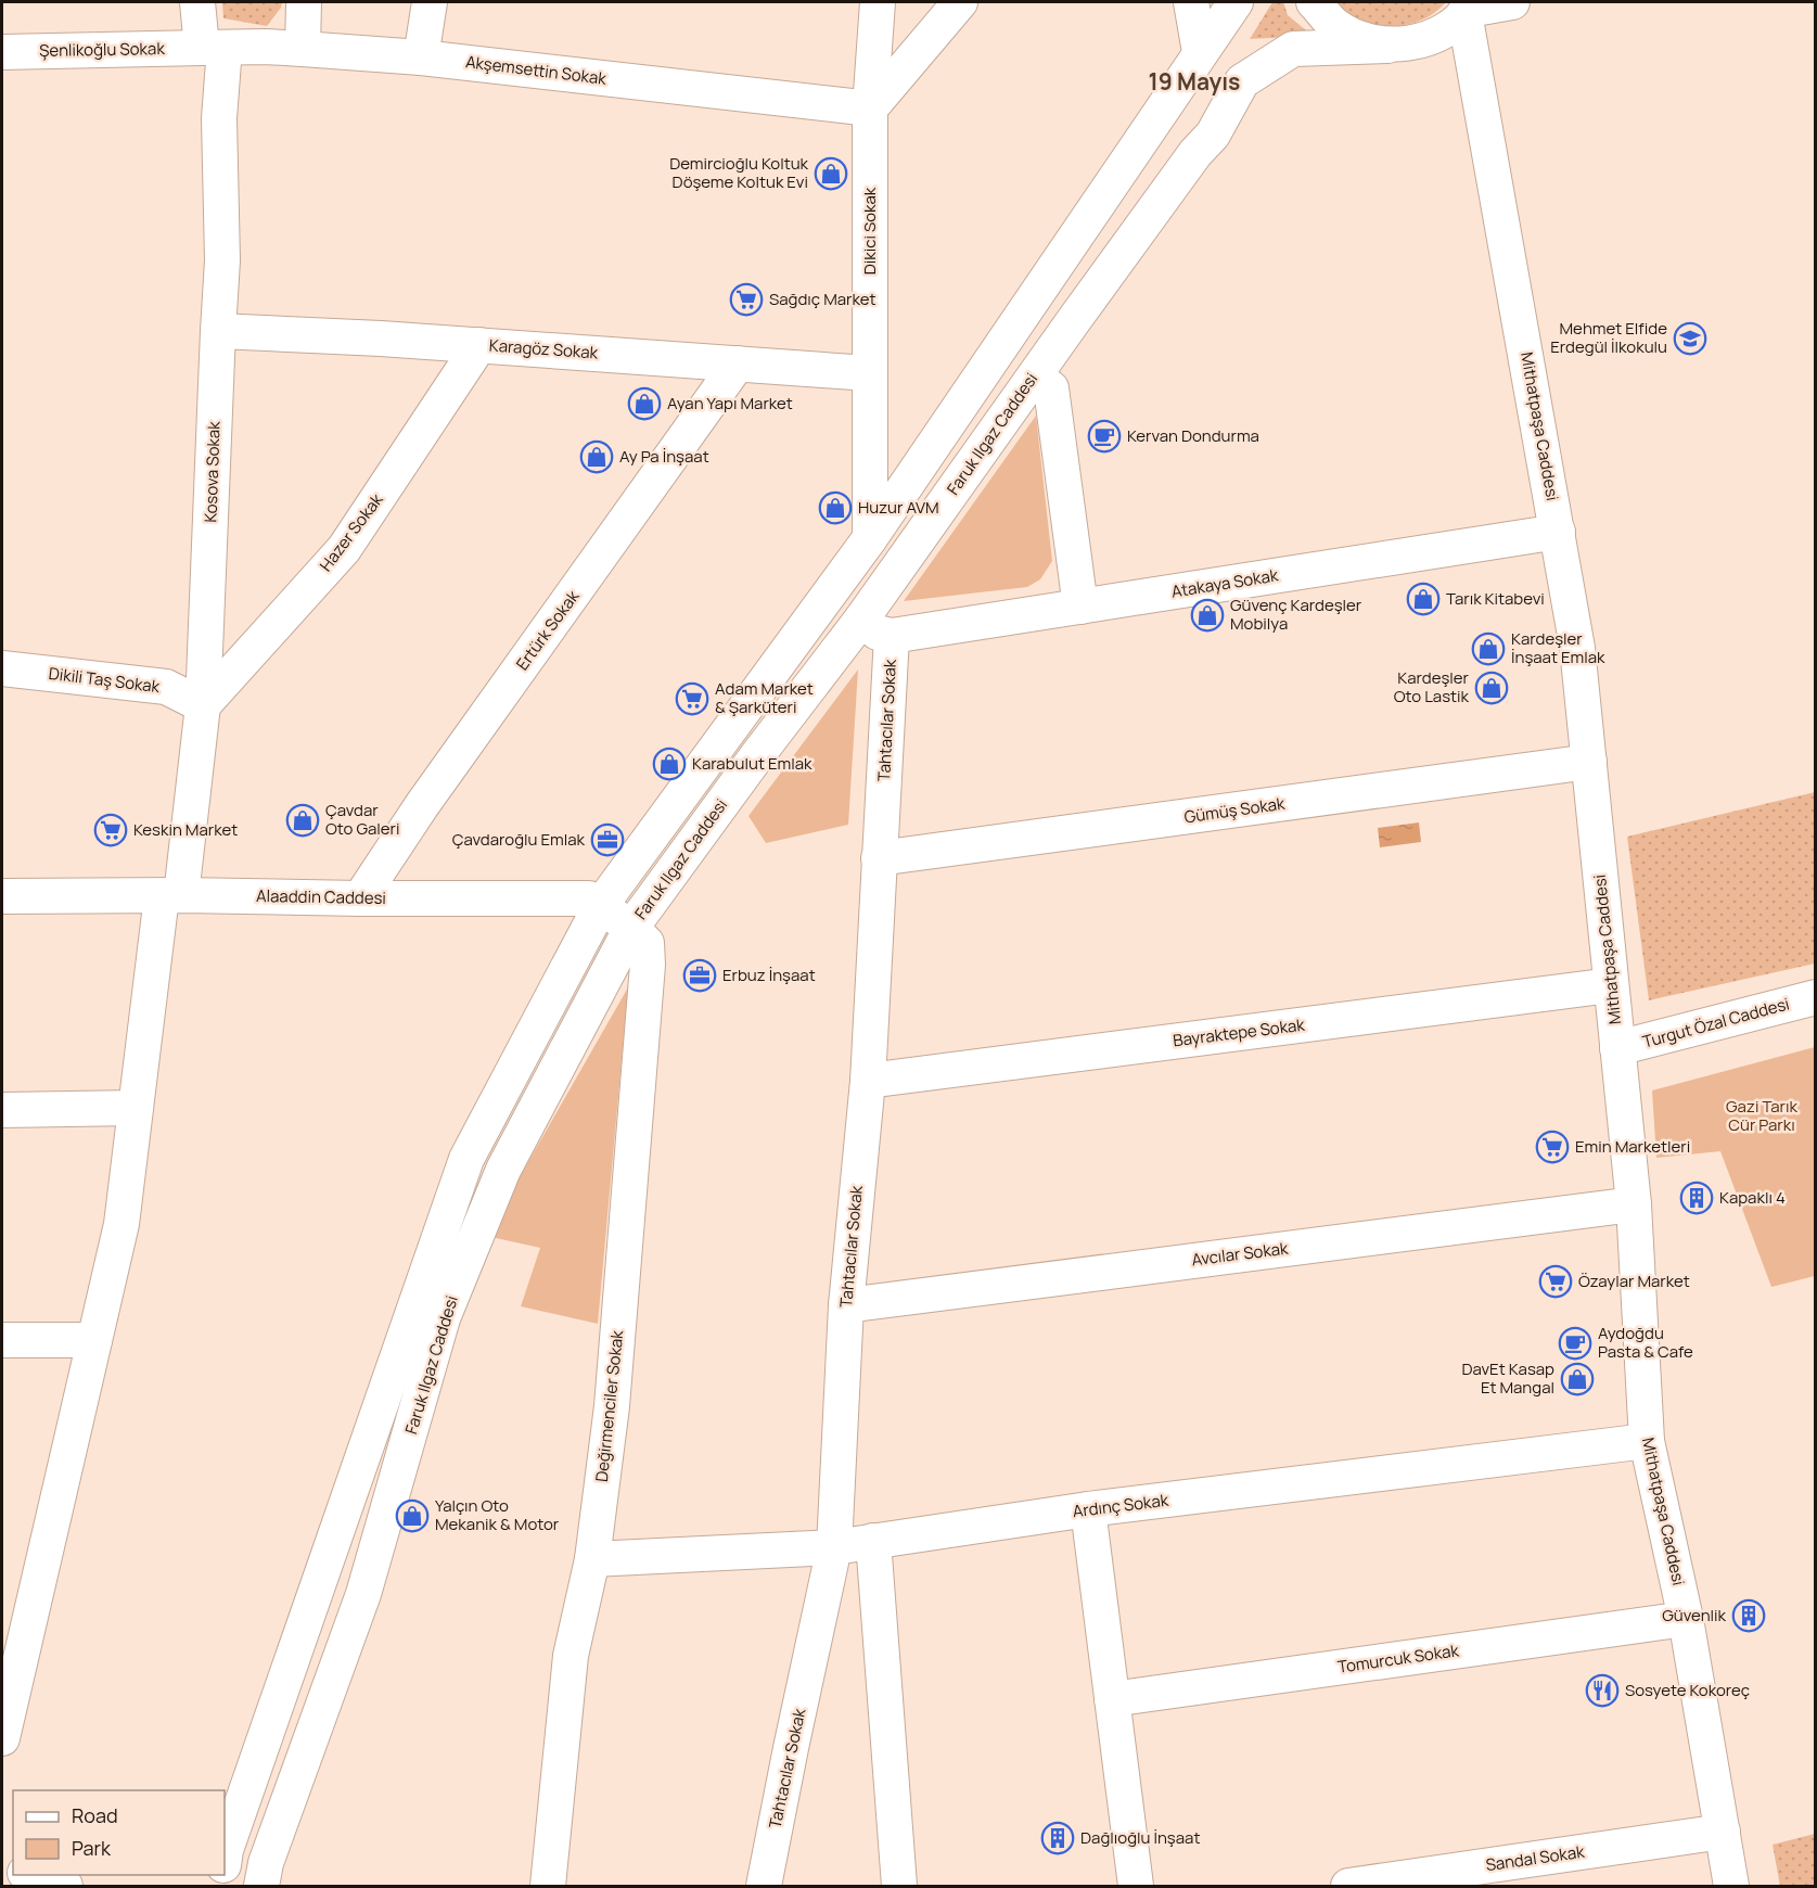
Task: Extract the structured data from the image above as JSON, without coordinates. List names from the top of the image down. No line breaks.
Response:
{"streets":{"street":["Şenlikoğlu Sokak","Akşemsettin Sokak","Dikici Sokak","Karagöz Sokak","Mithatpaşa Caddesi","Faruk Ilgaz Caddesi","Kosova Sokak","Hazer Sokak","Atakaya Sokak","Ertürk Sokak","Dikili Taş Sokak","Tahtacılar Sokak","Gümüş Sokak","Alaaddin Caddesi","Turgut Özal Caddesi","Bayraktepe Sokak","Avcılar Sokak","Değirmenciler Sokak","Ardınç Sokak","Tomurcuk Sokak","Sandal Sokak"]},"crossings":[["Şenlikoğlu Sokak","Akşemsettin Sokak"],["Şenlikoğlu Sokak","Kosova Sokak"],["Akşemsettin Sokak","Dikici Sokak"],["Akşemsettin Sokak","Kosova Sokak"],["Dikici Sokak","Karagöz Sokak"],["Dikici Sokak","Faruk Ilgaz Caddesi"],["Karagöz Sokak","Kosova Sokak"],["Karagöz Sokak","Hazer Sokak"],["Karagöz Sokak","Ertürk Sokak"],["Mithatpaşa Caddesi","Faruk Ilgaz Caddesi"],["Mithatpaşa Caddesi","Atakaya Sokak"],["Mithatpaşa Caddesi","Gümüş Sokak"],["Mithatpaşa Caddesi","Turgut Özal Caddesi"],["Mithatpaşa Caddesi","Bayraktepe Sokak"],["Mithatpaşa Caddesi","Avcılar Sokak"],["Mithatpaşa Caddesi","Ardınç Sokak"],["Mithatpaşa Caddesi","Tomurcuk Sokak"],["Mithatpaşa Caddesi","Sandal Sokak"],["Faruk Ilgaz Caddesi","Tahtacılar Sokak"],["Faruk Ilgaz Caddesi","Alaaddin Caddesi"],["Faruk Ilgaz Caddesi","Değirmenciler Sokak"],["Kosova Sokak","Hazer Sokak"],["Kosova Sokak","Dikili Taş Sokak"],["Kosova Sokak","Alaaddin Caddesi"],["Hazer Sokak","Dikili Taş Sokak"],["Atakaya Sokak","Tahtacılar Sokak"],["Ertürk Sokak","Alaaddin Caddesi"],["Tahtacılar Sokak","Gümüş Sokak"],["Tahtacılar Sokak","Bayraktepe Sokak"],["Tahtacılar Sokak","Avcılar Sokak"],["Tahtacılar Sokak","Ardınç Sokak"],["Alaaddin Caddesi","Değirmenciler Sokak"],["Değirmenciler Sokak","Ardınç Sokak"]],"districts":["19 Mayıs"],"parks":["Gazi Tarık Cür Parkı"],"places":{"shop":["Demircioğlu Koltuk Döşeme Koltuk Evi","Ayan Yapı Market","Ay Pa İnşaat","Huzur AVM","Tarık Kitabevi","Güvenç Kardeşler Mobilya","Kardeşler İnşaat Emlak","Kardeşler Oto Lastik","Karabulut Emlak","Çavdar Oto Galeri","DavEt Kasap Et Mangal","Yalçın Oto Mekanik & Motor"],"supermarket":["Sağdıç Market","Adam Market & Şarküteri","Keskin Market","Emin Marketleri","Özaylar Market"],"school or university":["Mehmet Elfide Erdegül İlkokulu"],"cafe":["Kervan Dondurma","Aydoğdu Pasta & Cafe"],"office":["Çavdaroğlu Emlak","Erbuz İnşaat"],"building":["Kapaklı 4","Güvenlik","Dağlıoğlu İnşaat"],"restaurant":["Sosyete Kokoreç"]},"legend":["Road","Park"]}
